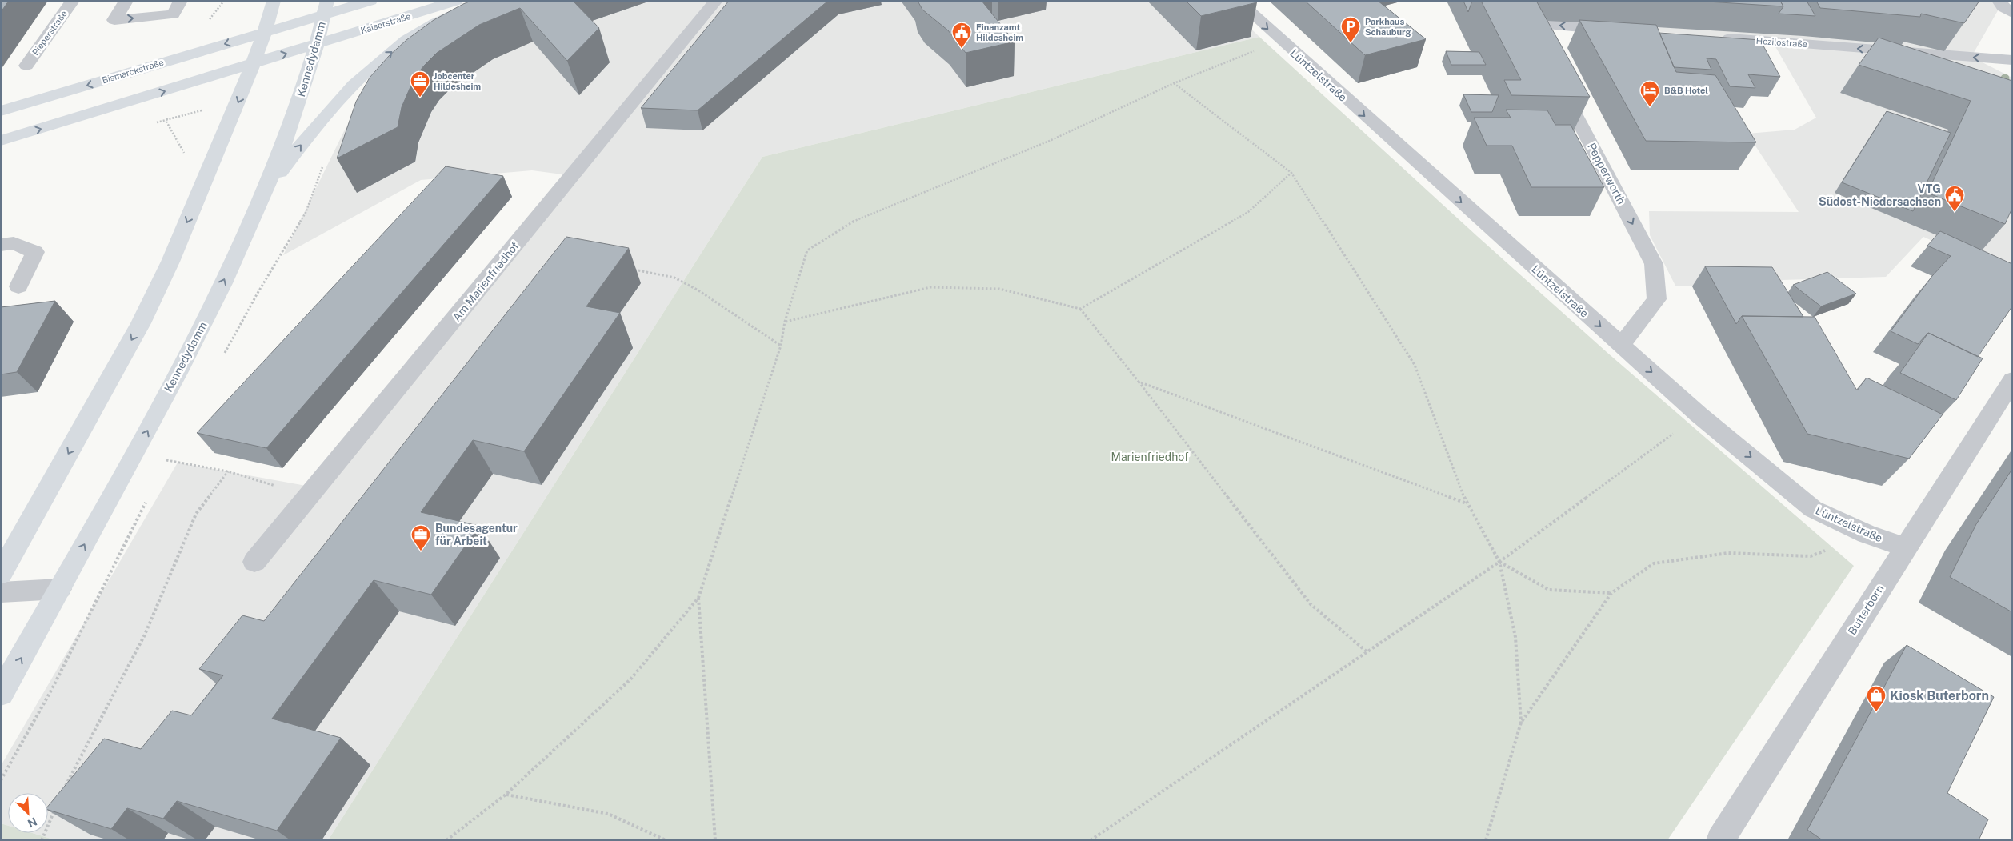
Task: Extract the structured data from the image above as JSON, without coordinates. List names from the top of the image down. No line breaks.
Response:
{"streets":{"main road":["Kaiserstraße","Kennedydamm","Bismarckstraße"],"street":["Pieperstraße","Hezilostraße","Lüntzelstraße","Pepperworth","Am Marienfriedhof","Butterborn"]},"crossings":[["Kaiserstraße","Kennedydamm"],["Kennedydamm","Bismarckstraße"],["Lüntzelstraße","Pepperworth"],["Lüntzelstraße","Butterborn"]],"one_way":["Hezilostraße","Lüntzelstraße","Pepperworth"],"parks":["Marienfriedhof"],"places":{"parking":["Parkhaus Schauburg"],"public building":["Finanzamt Hildesheim","VTG Südost-Niedersachsen"],"office":["Jobcenter Hildesheim","Bundesagentur für Arbeit"],"hotel":["B&B Hotel"],"shop":["Kiosk Buterborn"]},"north":"bottom right"}
